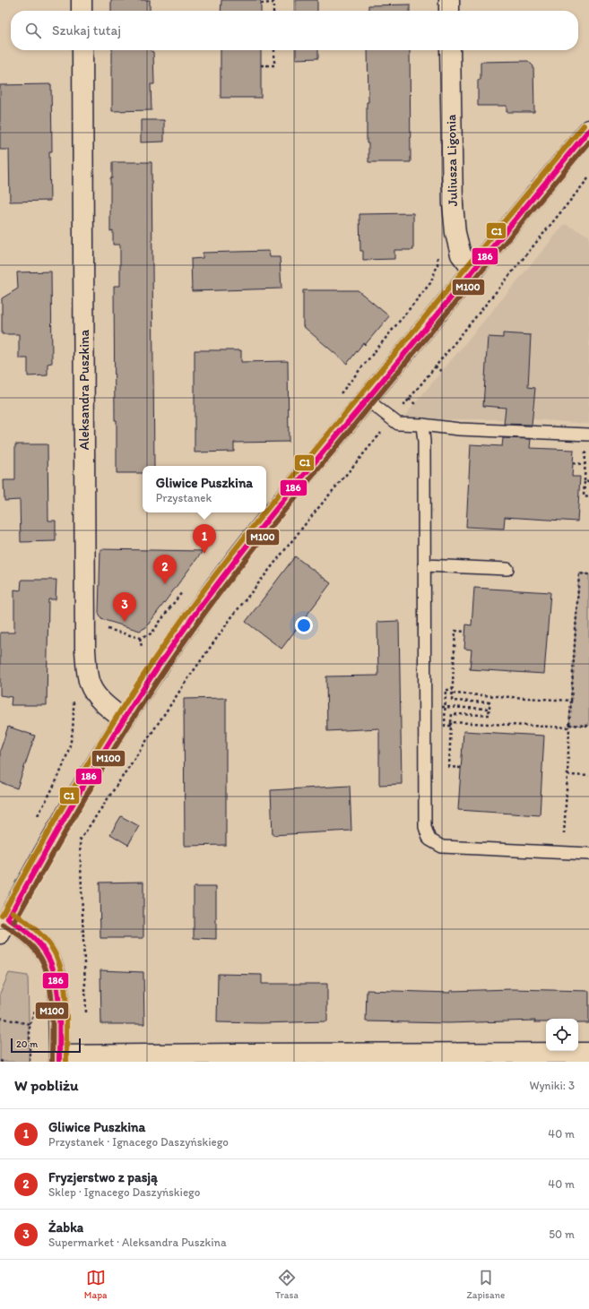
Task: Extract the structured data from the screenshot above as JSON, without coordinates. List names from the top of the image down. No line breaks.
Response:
{"streets":{"street":["Juliusza Ligonia","Aleksandra Puszkina"]},"lines":["transit line C1","transit line 186","transit line M100"],"scale_bar":"20 m","page":{"search":"Szukaj tutaj","popup":["Gliwice Puszkina","Przystanek"],"pins":["1","2","3"],"scale":"20 m","heading":["W pobliżu","Wyniki: 3"],"list":[{"mark":"1","name":"Gliwice Puszkina","note":"Przystanek · Ignacego Daszyńskiego","value":"40 m"},{"mark":"2","name":"Fryzjerstwo z pasją","note":"Sklep · Ignacego Daszyńskiego","value":"40 m"},{"mark":"3","name":"Żabka","note":"Supermarket · Aleksandra Puszkina","value":"50 m"}],"nav":["Mapa","Trasa","Zapisane"]}}
